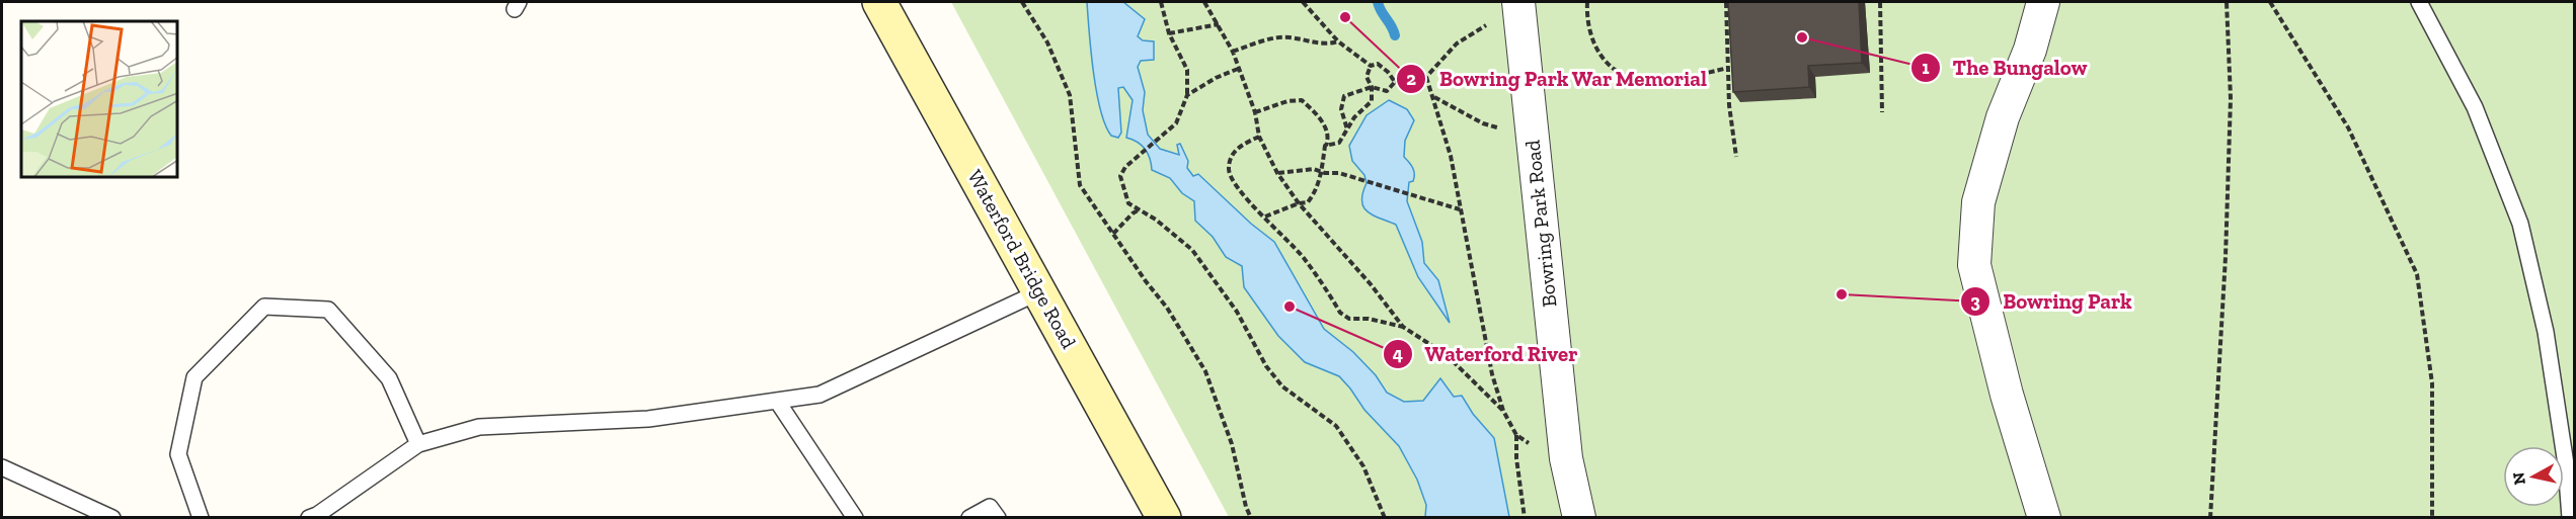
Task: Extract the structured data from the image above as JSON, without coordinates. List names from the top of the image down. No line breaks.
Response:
{"streets":{"main road":["Waterford Bridge Road"],"street":["Bowring Park Road"]},"places":["Bowring Park War Memorial","The Bungalow","Bowring Park","Waterford River"],"north":"left"}
